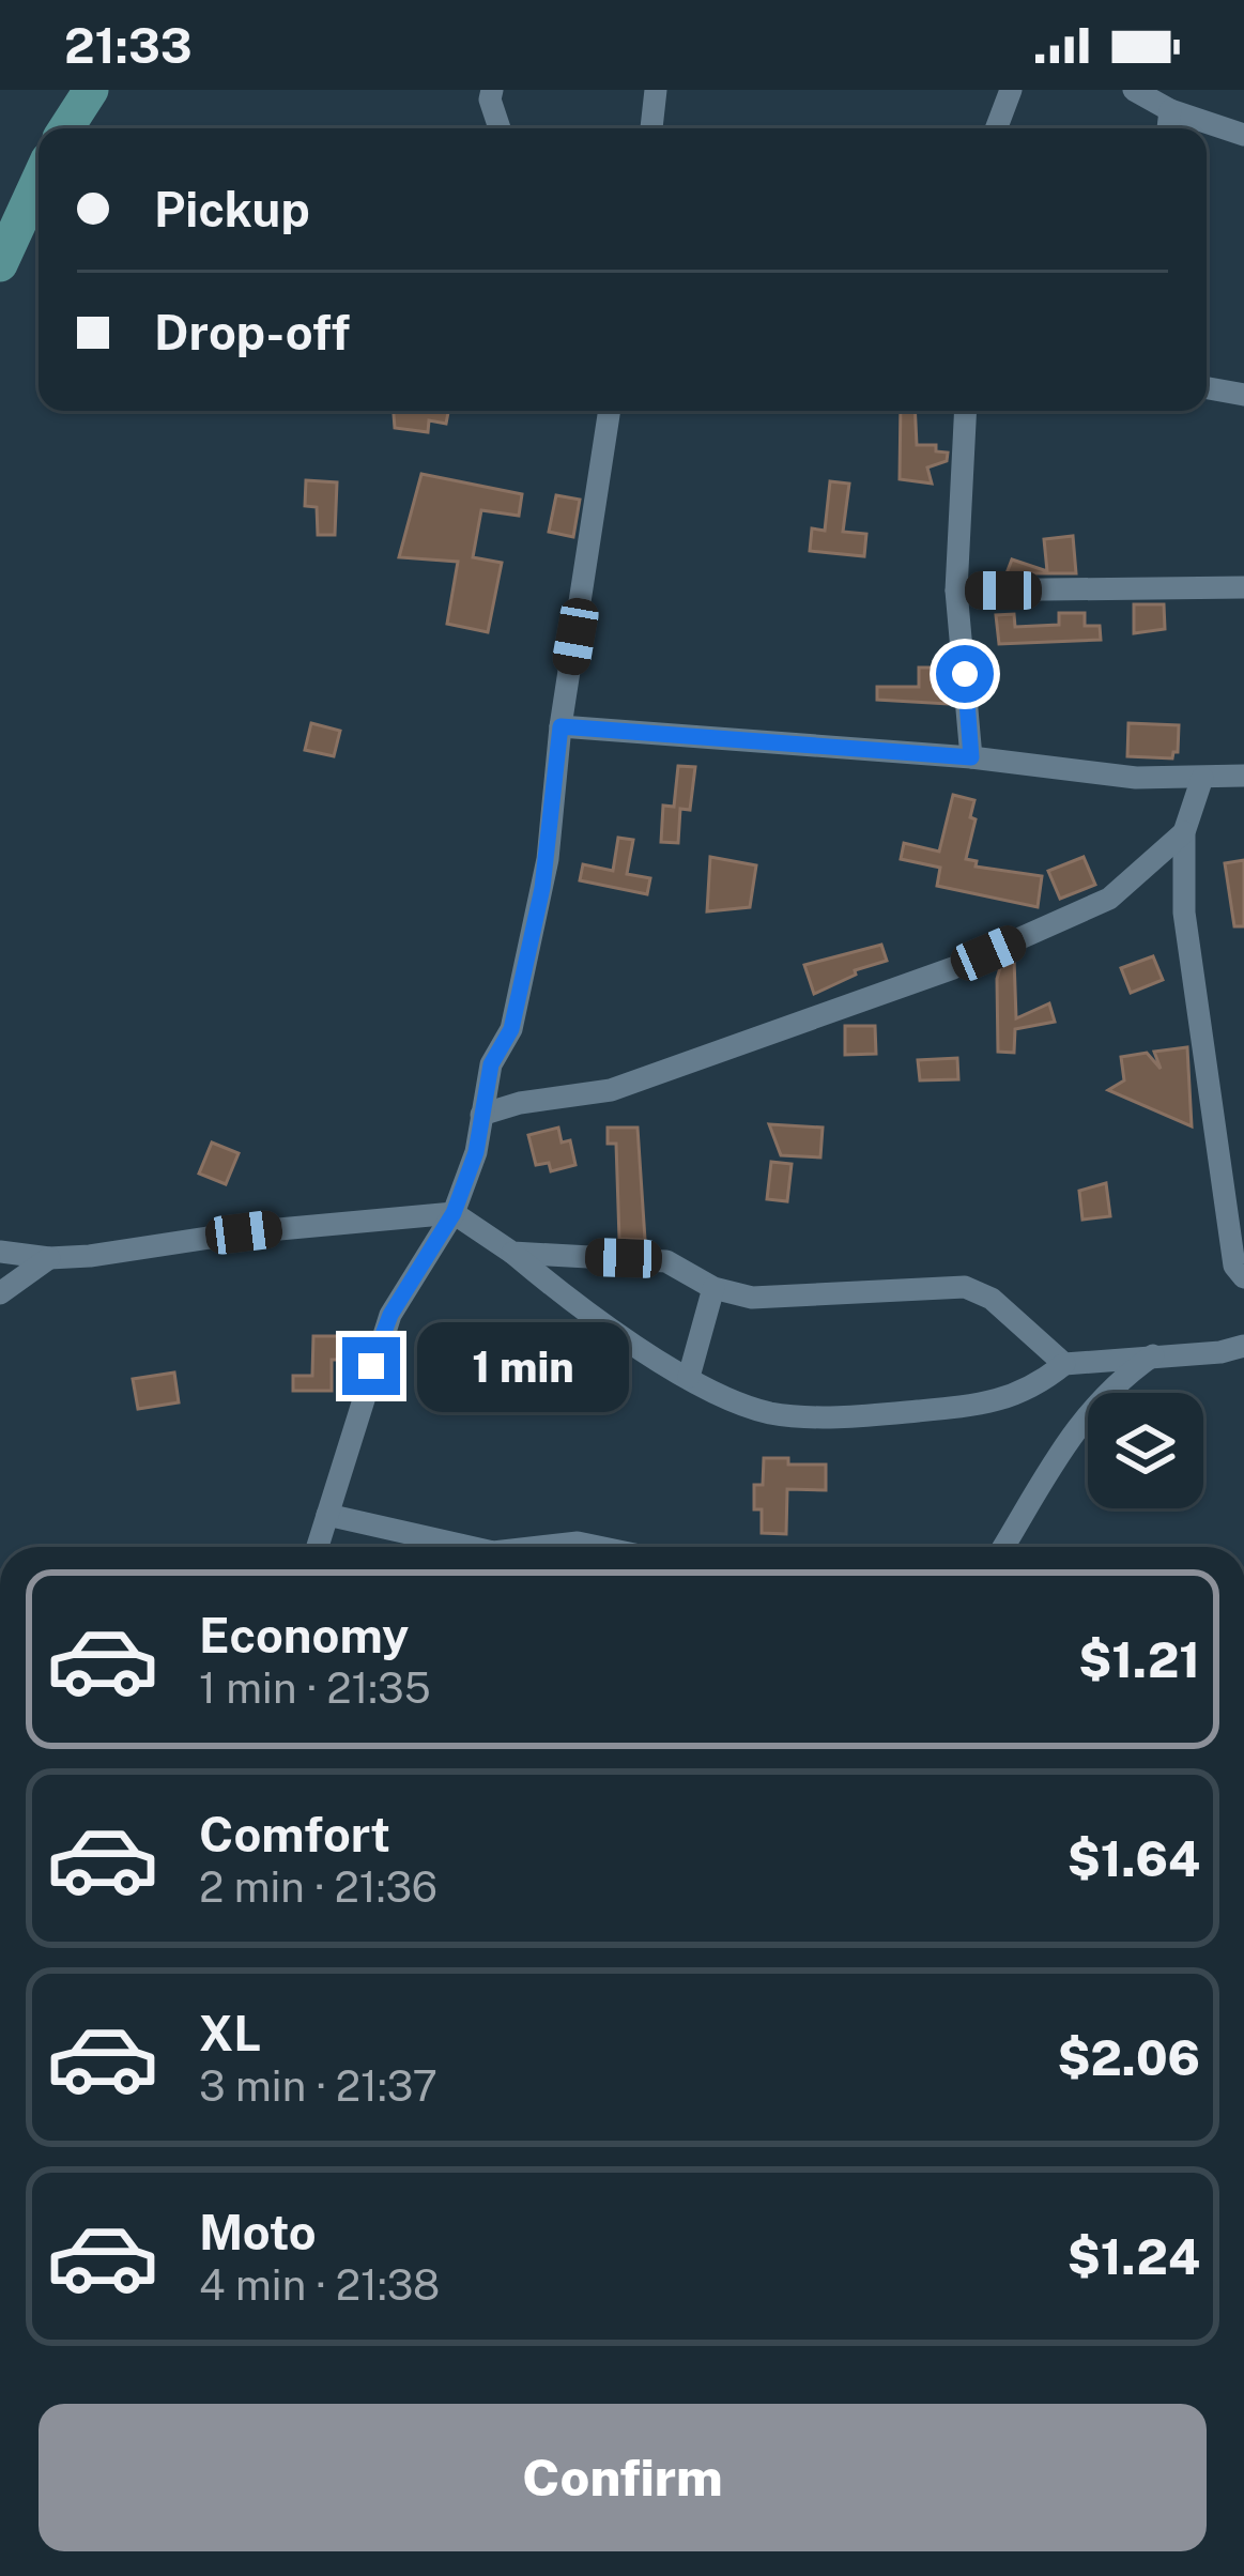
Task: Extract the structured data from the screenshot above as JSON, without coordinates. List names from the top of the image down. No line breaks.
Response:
{"page":{"status":"21:33","banner":["Pickup","Drop-off"],"bubble":"1 min","list":[{"name":"Economy","note":"1 min · 21:35","value":"$1.21"},{"name":"Comfort","note":"2 min · 21:36","value":"$1.64"},{"name":"XL","note":"3 min · 21:37","value":"$2.06"},{"name":"Moto","note":"4 min · 21:38","value":"$1.24"}],"buttons":"Confirm"}}
